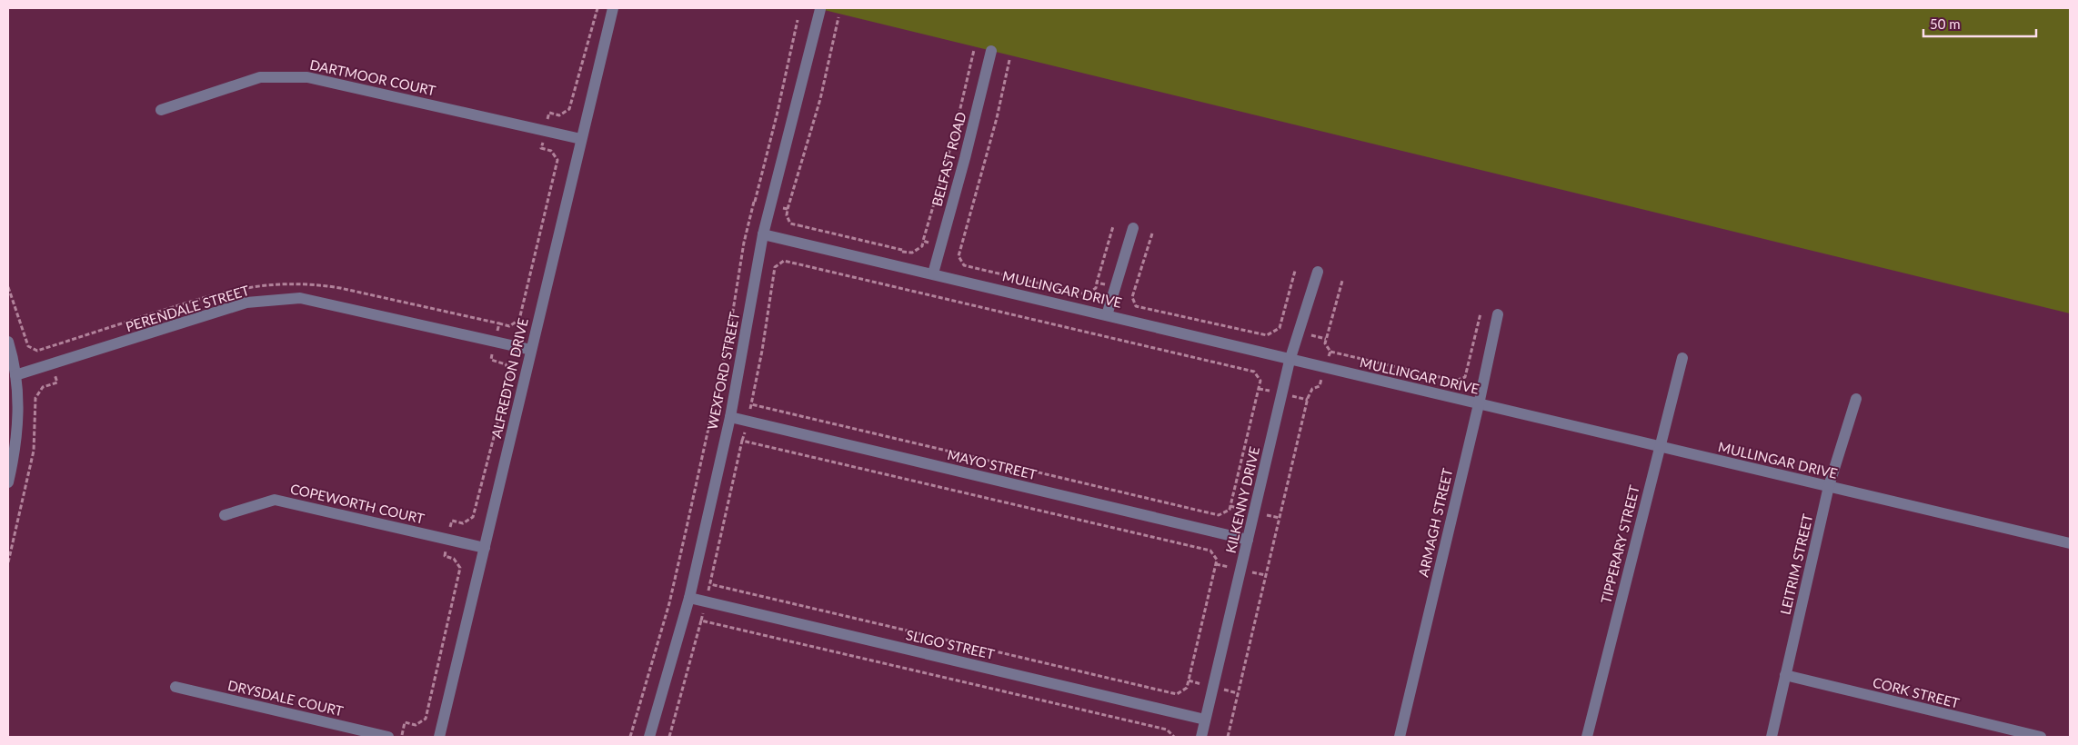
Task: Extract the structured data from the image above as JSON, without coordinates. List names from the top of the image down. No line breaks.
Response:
{"streets":{"street":["DARTMOOR COURT","BELFAST ROAD","MULLINGAR DRIVE","PERENDALE STREET","WEXFORD STREET","ALFREDTON DRIVE","MAYO STREET","KILKENNY DRIVE","COPEWORTH COURT","ARMAGH STREET","TIPPERARY STREET","LEITRIM STREET","SLIGO STREET","CORK STREET","DRYSDALE COURT"]},"crossings":[["DARTMOOR COURT","ALFREDTON DRIVE"],["BELFAST ROAD","MULLINGAR DRIVE"],["MULLINGAR DRIVE","WEXFORD STREET"],["MULLINGAR DRIVE","KILKENNY DRIVE"],["MULLINGAR DRIVE","ARMAGH STREET"],["MULLINGAR DRIVE","TIPPERARY STREET"],["MULLINGAR DRIVE","LEITRIM STREET"],["PERENDALE STREET","ALFREDTON DRIVE"],["WEXFORD STREET","MAYO STREET"],["WEXFORD STREET","SLIGO STREET"],["ALFREDTON DRIVE","COPEWORTH COURT"],["MAYO STREET","KILKENNY DRIVE"],["KILKENNY DRIVE","SLIGO STREET"],["LEITRIM STREET","CORK STREET"]],"scale_bar":"50 m"}
